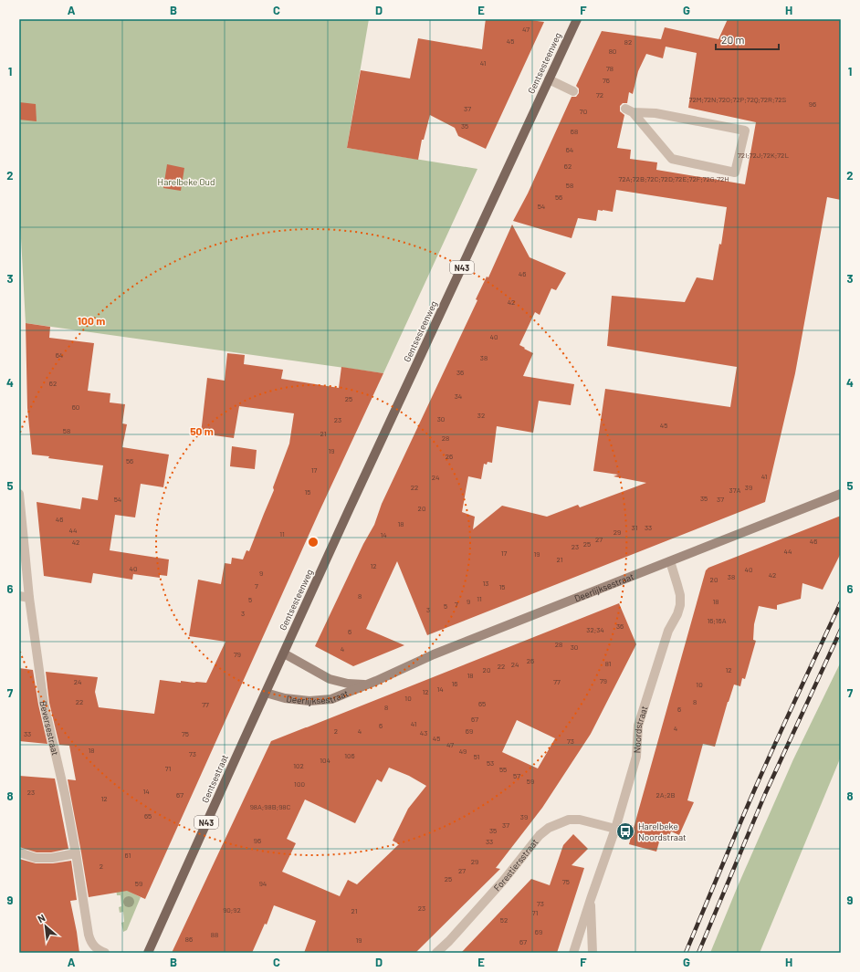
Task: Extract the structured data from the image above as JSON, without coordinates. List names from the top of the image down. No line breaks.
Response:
{"streets":{"main road":["Gentsesteenweg","N43","Deerlijksestraat","Gentsestraat"],"street":["Beversestraat","Noordstraat","Forestiersstraat"]},"crossings":[["Gentsesteenweg","Deerlijksestraat"],["Gentsesteenweg","Gentsestraat"],["Deerlijksestraat","Noordstraat"],["Deerlijksestraat","Gentsestraat"],["Noordstraat","Forestiersstraat"]],"parks":["Harelbeke Oud"],"places":{"bus stop":["Harelbeke Noordstraat"]},"house_numbers":["47","45","82","80","41","78","76","72","72M;72N;72O;72P;72Q;72R;72S","96","37","70","35","68","64","72I;72J;72K;72L","62","72A;72B;72C;72D;72E;72F;72G;72H","58","56","54","46","42","40","64","38","36","62","34","25","60","32","30","23","45","58","21","28","19","26","56","17","41","24","22","39","37A","15","35","54","37","20","46","18","31","33","44","29","11","14","27","46","42","25","23","44","17","19","21","12","40","40","9","42","38","20","13","7","15","8","11","5","9","18","7","5","3","3","16;16A","36","32;34","6","28","30","4","79","26","81","24","22","20","12","18","79","24","77","16","10","14","12","10","22","8","65","77","8","6","67","41","6","4","2","4","69","43","33","75","45","73","47","18","49","73","106","51","104","53","102","71","55","57","59","100","14","23","67","2A;2B","12","98A;98B;98C","65","39","37","35","96","33","61","29","2","27","25","75","59","94","73","23","90;92","21","71","52","69","88","86","19","67"],"scale_bar":"20 m","north":"top left","grid":{"columns":["A","B","C","D","E","F","G","H"],"rows":["1","2","3","4","5","6","7","8","9"]},"rings":["100 m","50 m"]}
